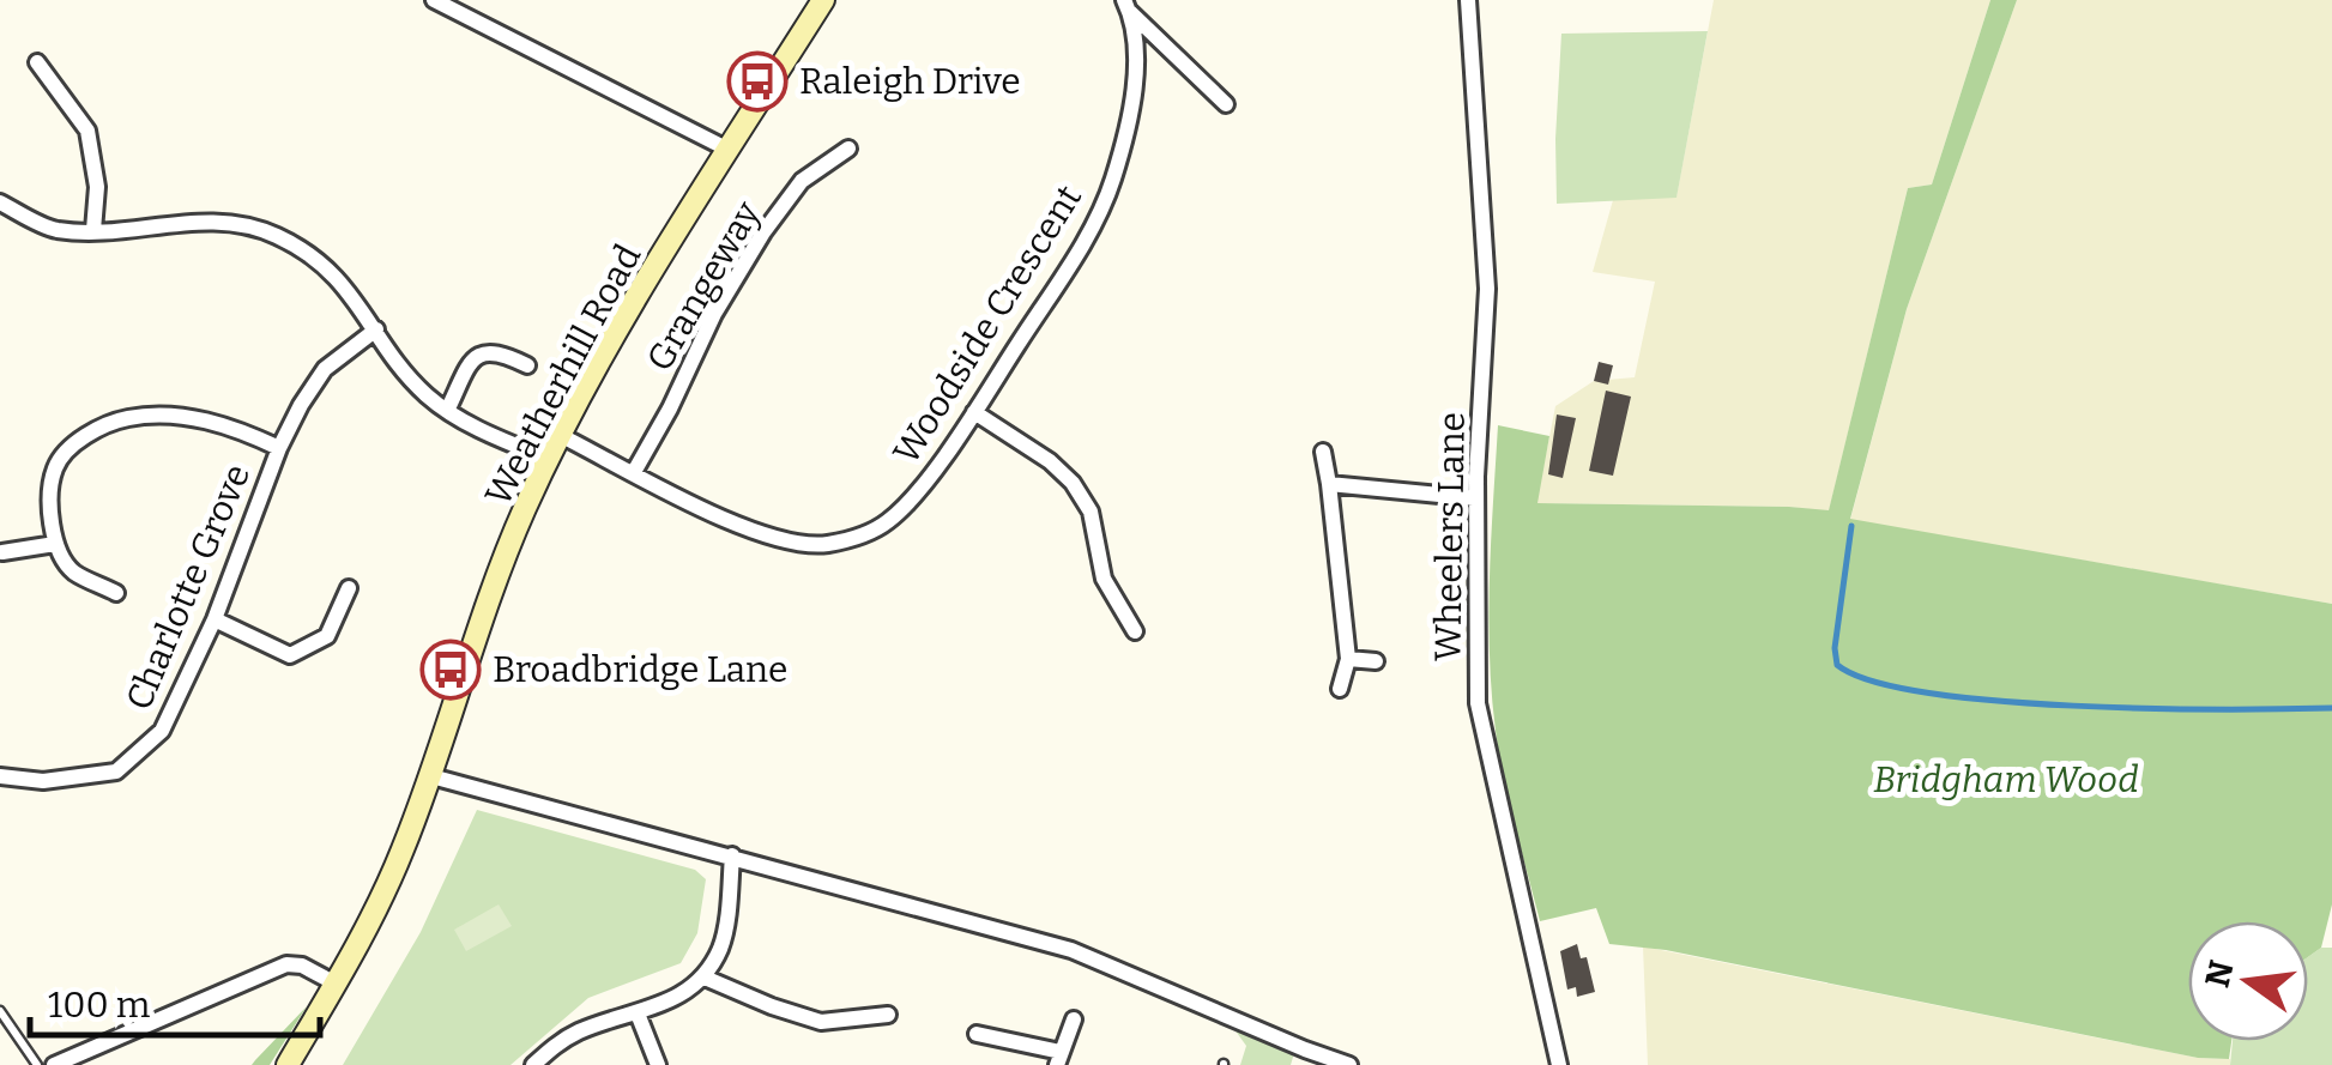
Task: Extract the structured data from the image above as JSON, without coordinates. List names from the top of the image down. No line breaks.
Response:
{"streets":{"street":["Grangeway","Woodside Crescent","Weatherhill Road","Wheelers Lane","Charlotte Grove"]},"crossings":[["Grangeway","Woodside Crescent"],["Woodside Crescent","Weatherhill Road"]],"parks":["Bridgham Wood"],"places":{"bus stop":["Raleigh Drive","Broadbridge Lane"]},"scale_bar":"100 m","north":"left"}
